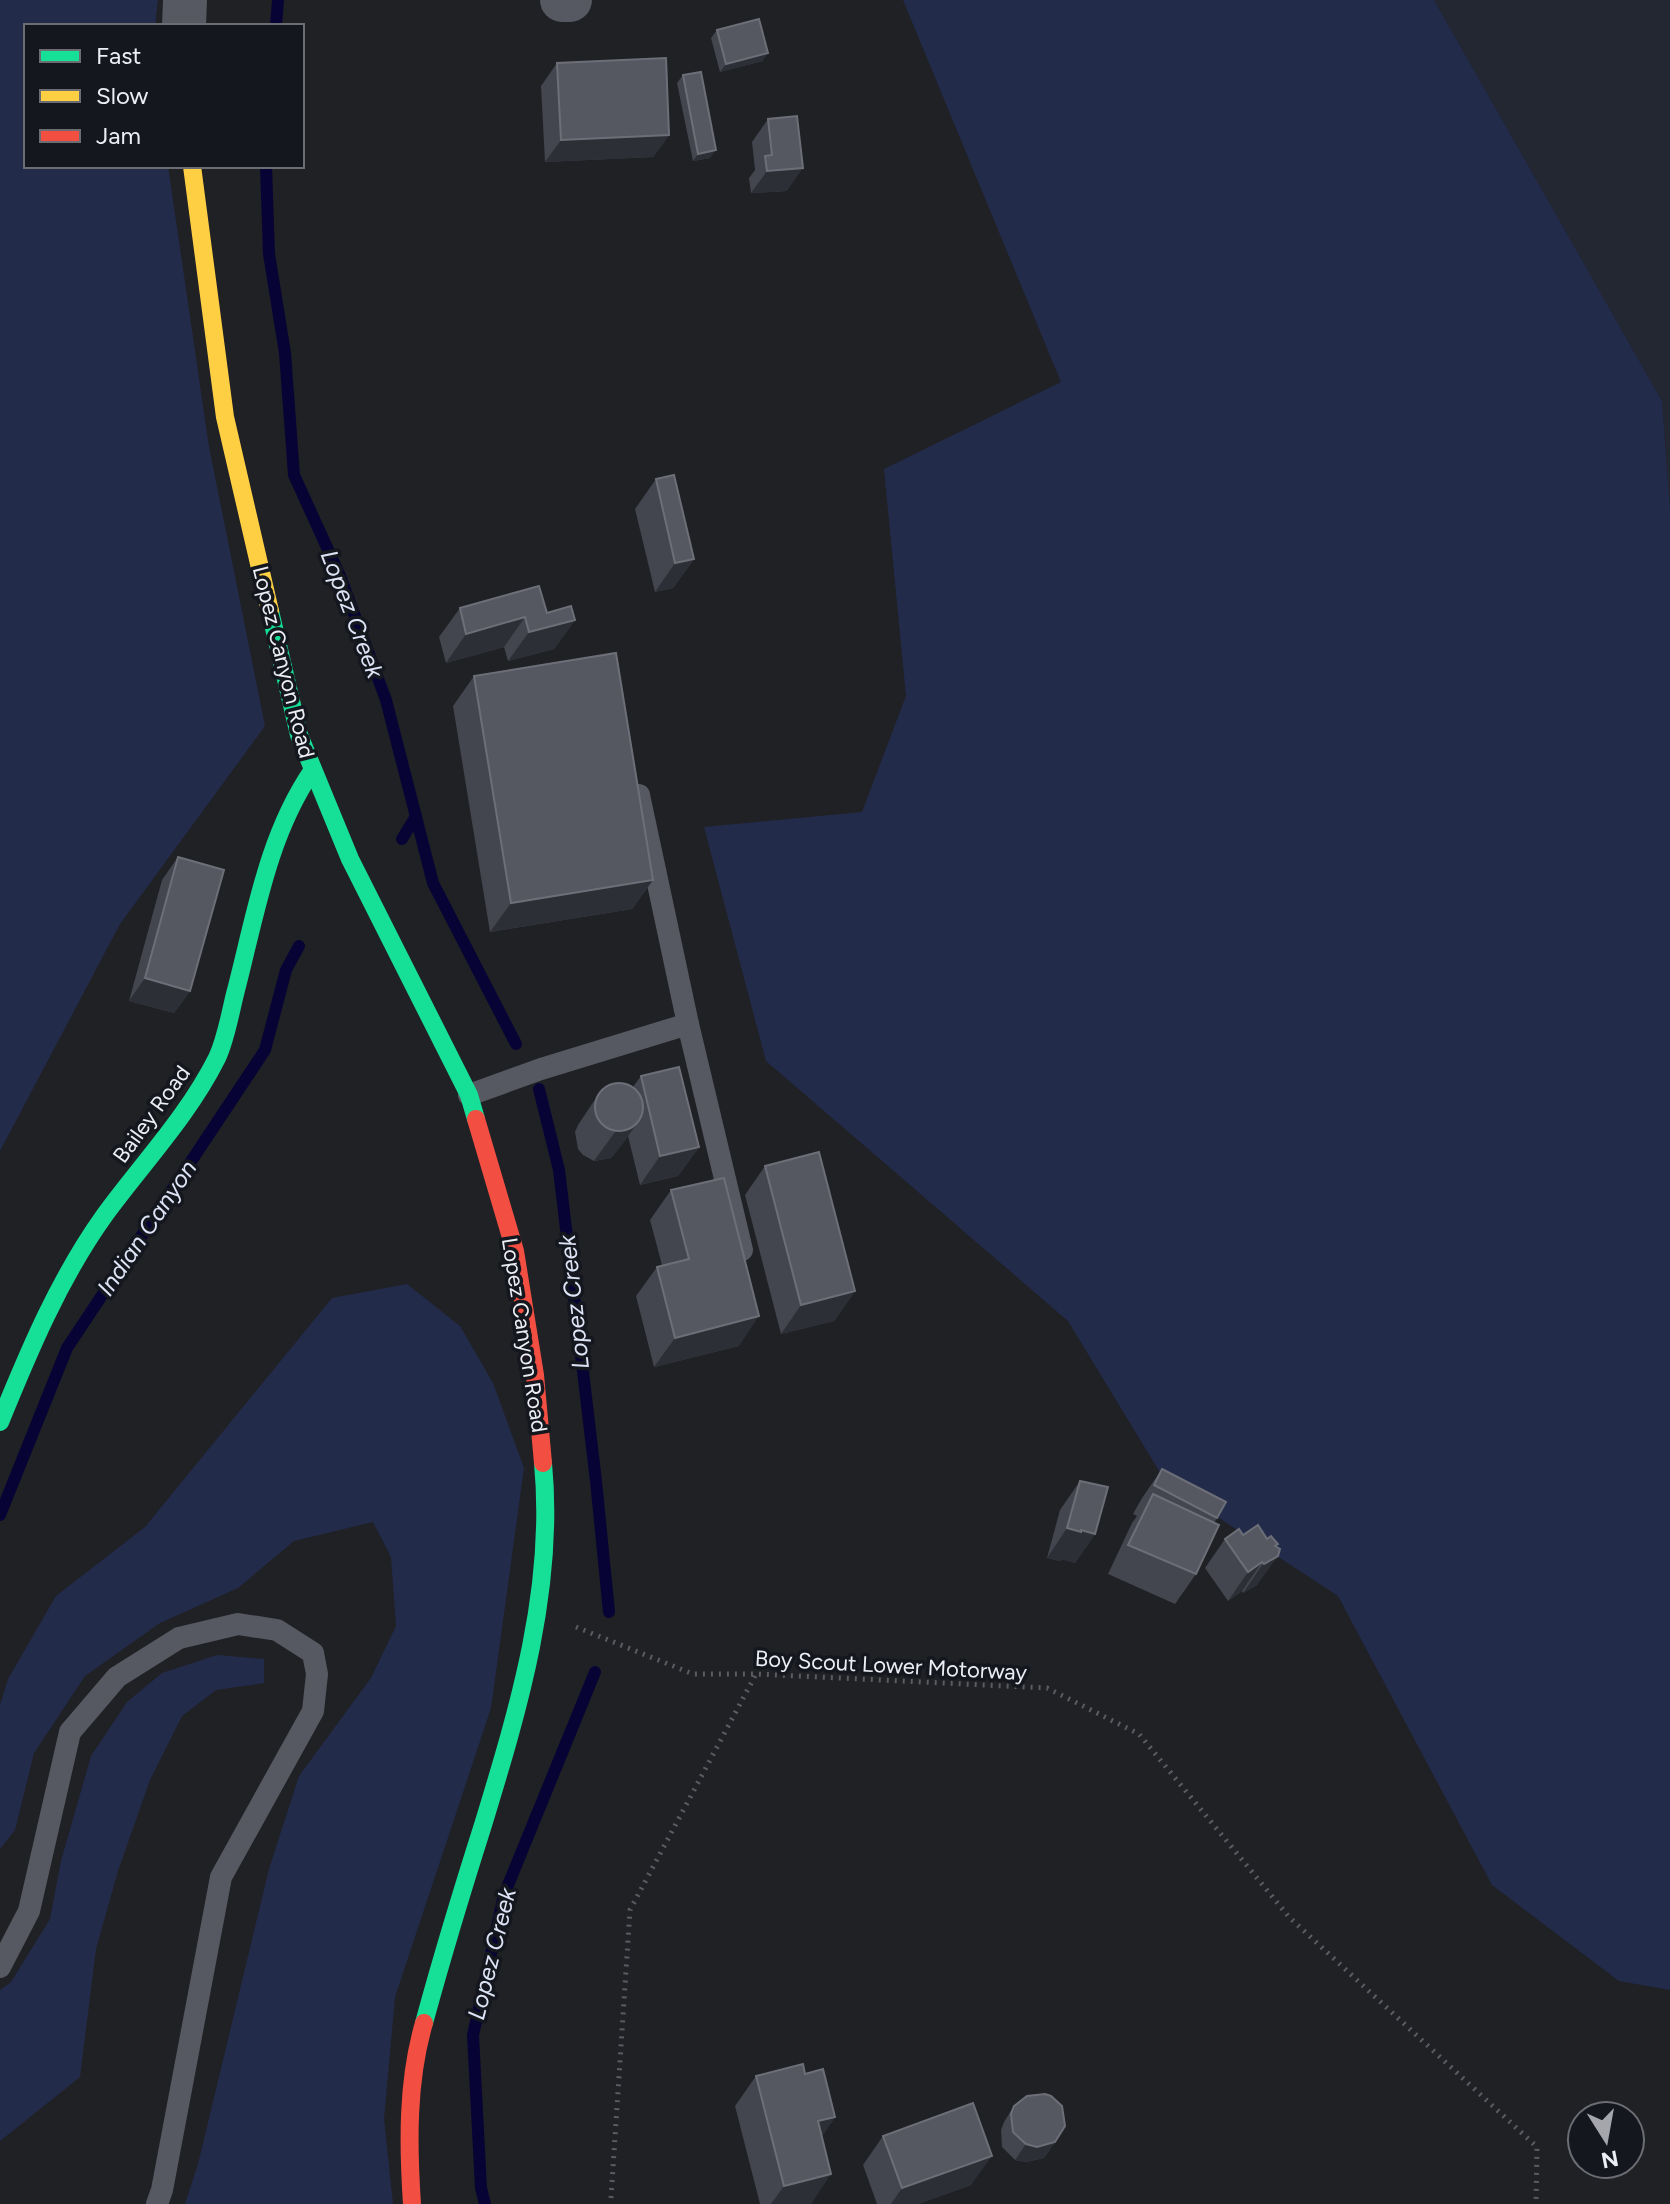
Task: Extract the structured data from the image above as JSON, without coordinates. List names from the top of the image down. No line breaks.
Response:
{"streets":{"street":["Lopez Canyon Road","Bailey Road"],"path":["Boy Scout Lower Motorway"]},"crossings":[["Lopez Canyon Road","Bailey Road"],["Lopez Canyon Road","Boy Scout Lower Motorway"]],"water":["Lopez Creek","Indian Canyon"],"legend":["Fast","Slow","Jam"],"north":"bottom"}
